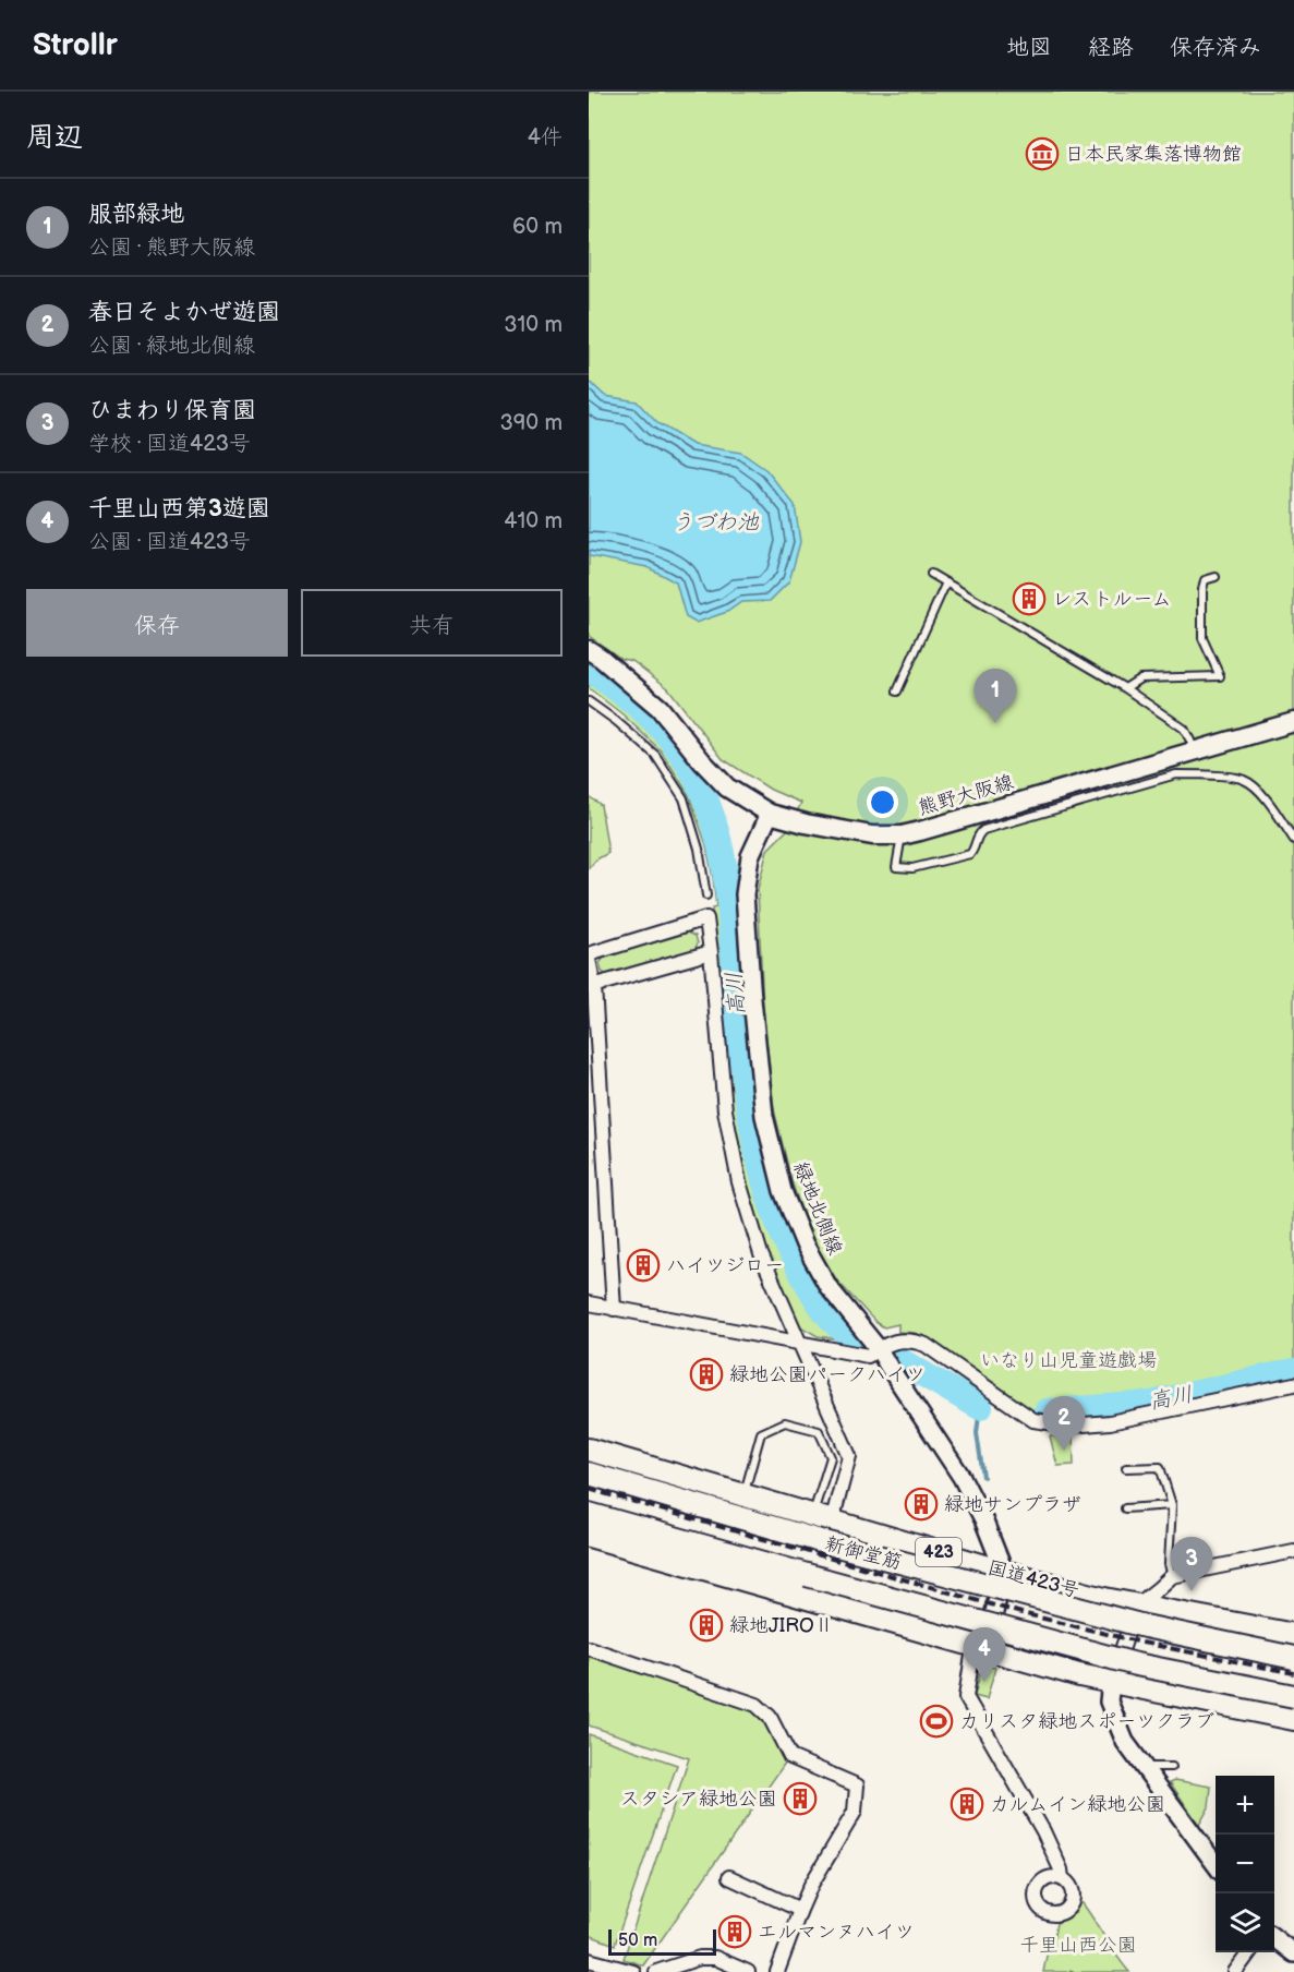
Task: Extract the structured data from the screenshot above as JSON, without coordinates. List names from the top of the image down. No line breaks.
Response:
{"streets":{"highway":["423","新御堂筋","国道423号"],"main road":["熊野大阪線"],"street":["緑地北側線"]},"crossings":[["熊野大阪線","緑地北側線"],["緑地北側線","国道423号"]],"water":["うづわ池","高川"],"parks":["いなり山児童遊戯場","千里山西公園"],"places":{"museum":["日本民家集落博物館"],"building":["レストルーム","ハイツジロー","緑地公園パークハイツ","緑地サンプラザ","緑地JIROⅡ","スタシア緑地公園","カルムイン緑地公園","エルマンヌハイツ"],"sports":["カリスタ緑地スポーツクラブ"]},"scale_bar":"50 m","page":{"header":"Strollr","nav":["地図","経路","保存済み"],"heading":["周辺","4件"],"list":[{"mark":"1","name":"服部緑地","note":"公園 · 熊野大阪線","value":"60 m"},{"mark":"2","name":"春日そよかぜ遊園","note":"公園 · 緑地北側線","value":"310 m"},{"mark":"3","name":"ひまわり保育園","note":"学校 · 国道423号","value":"390 m"},{"mark":"4","name":"千里山西第3遊園","note":"公園 · 国道423号","value":"410 m"}],"buttons":["保存","共有"],"pins":["1","2","3","4"],"map_buttons":["+","−"],"scale":"50 m"}}
